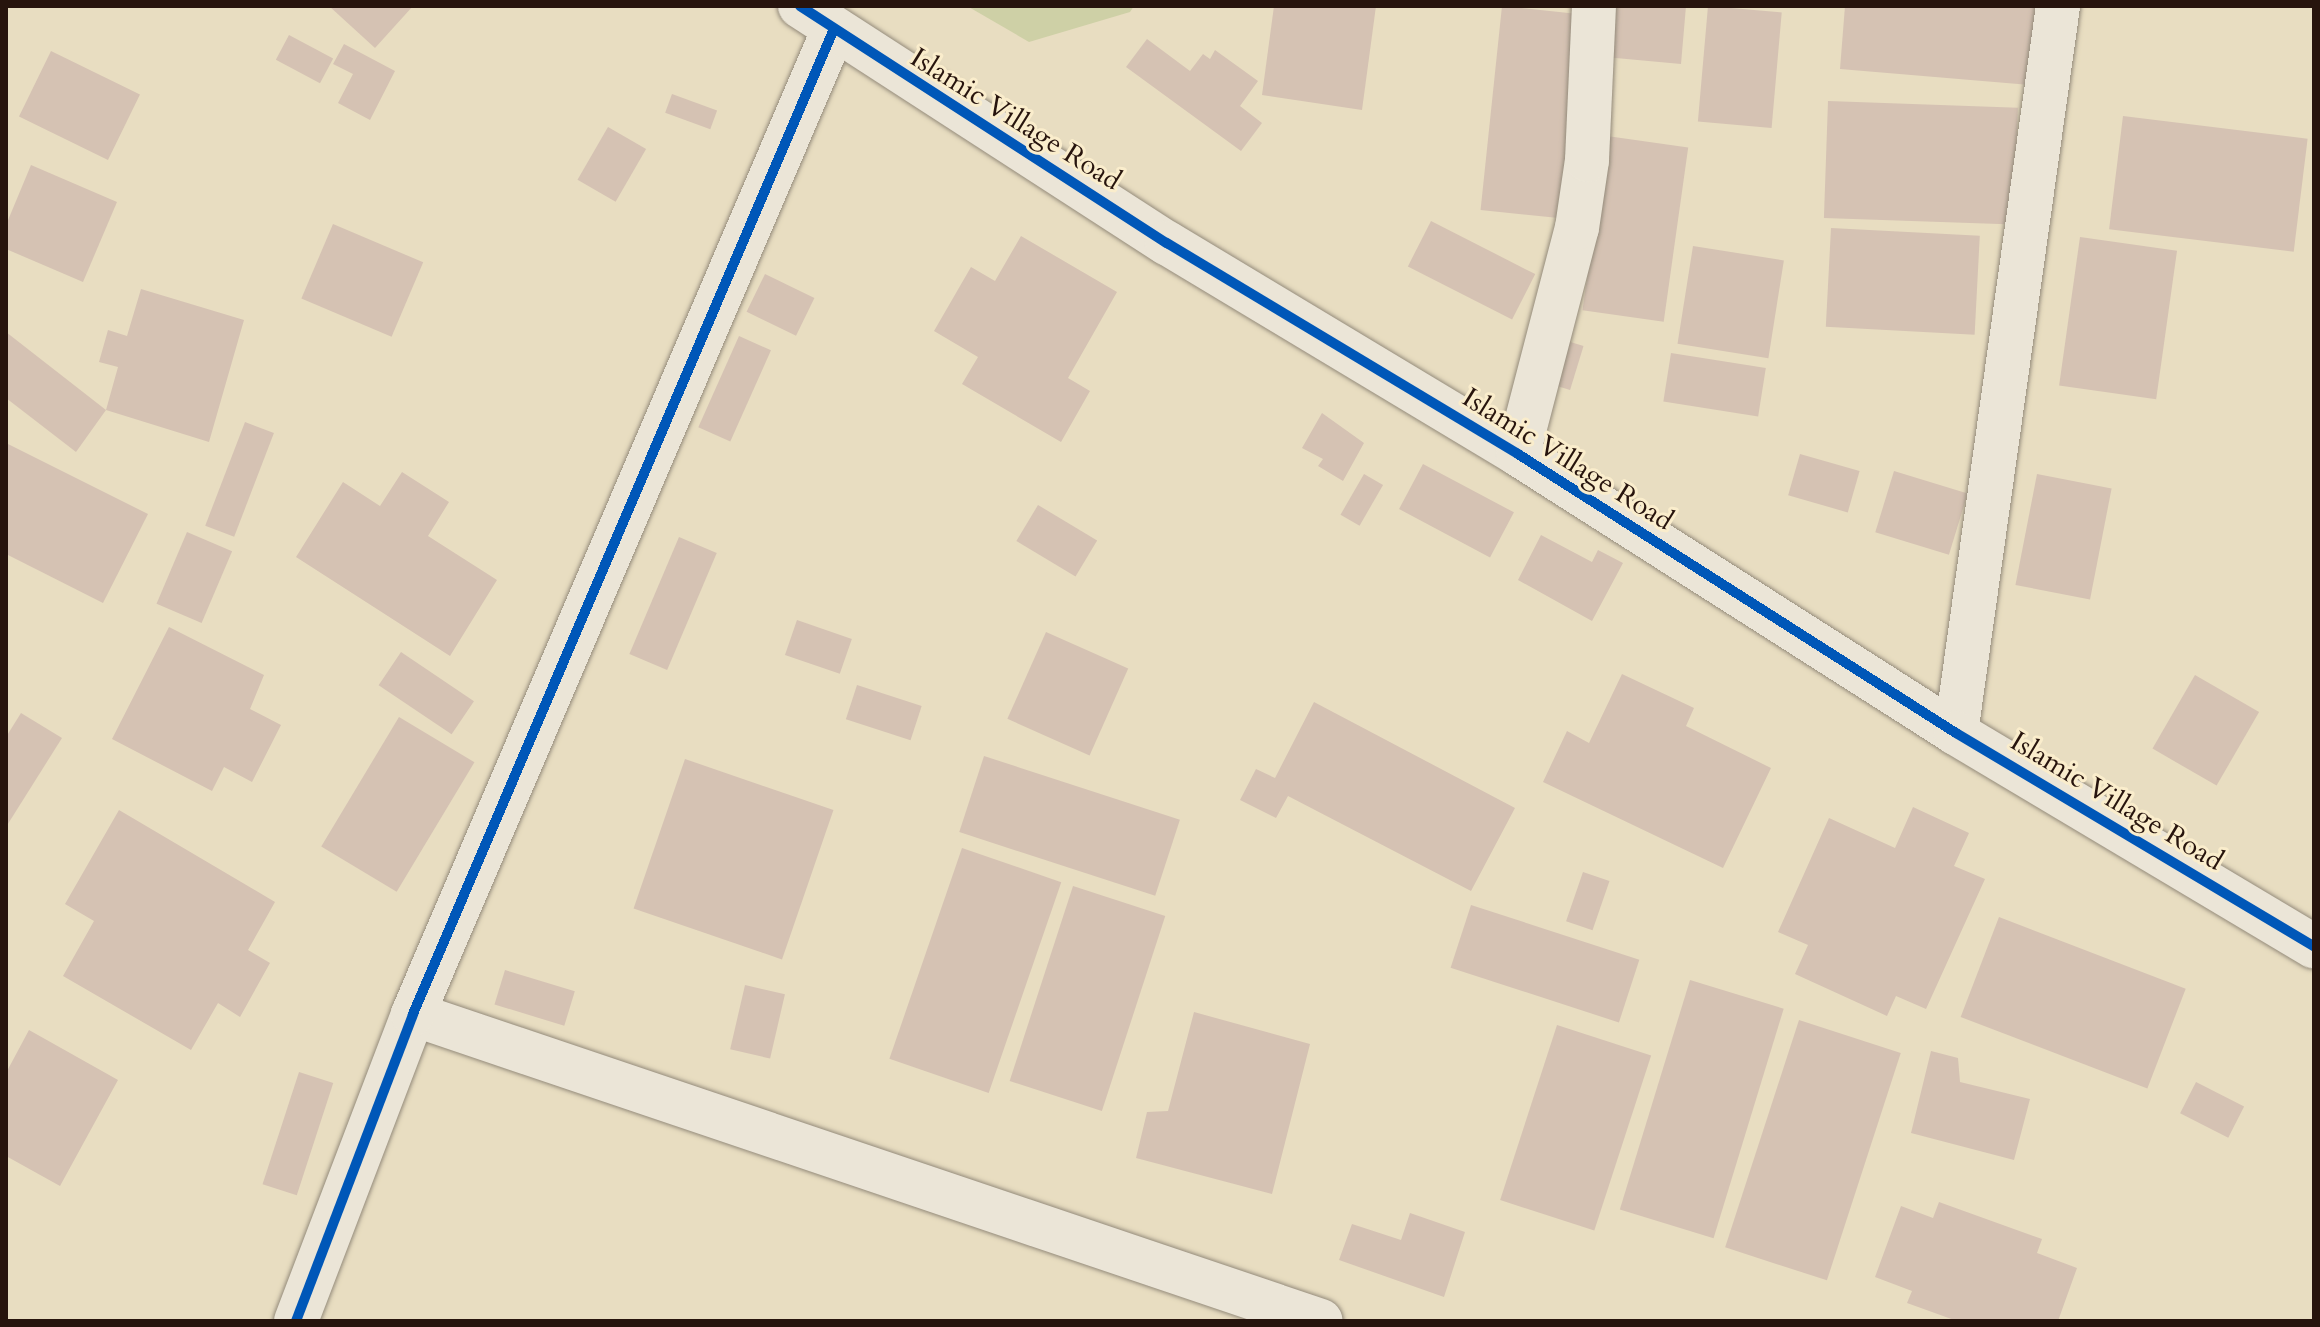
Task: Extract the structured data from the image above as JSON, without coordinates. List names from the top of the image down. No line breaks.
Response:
{"streets":{"street":["Islamic Village Road"]}}
